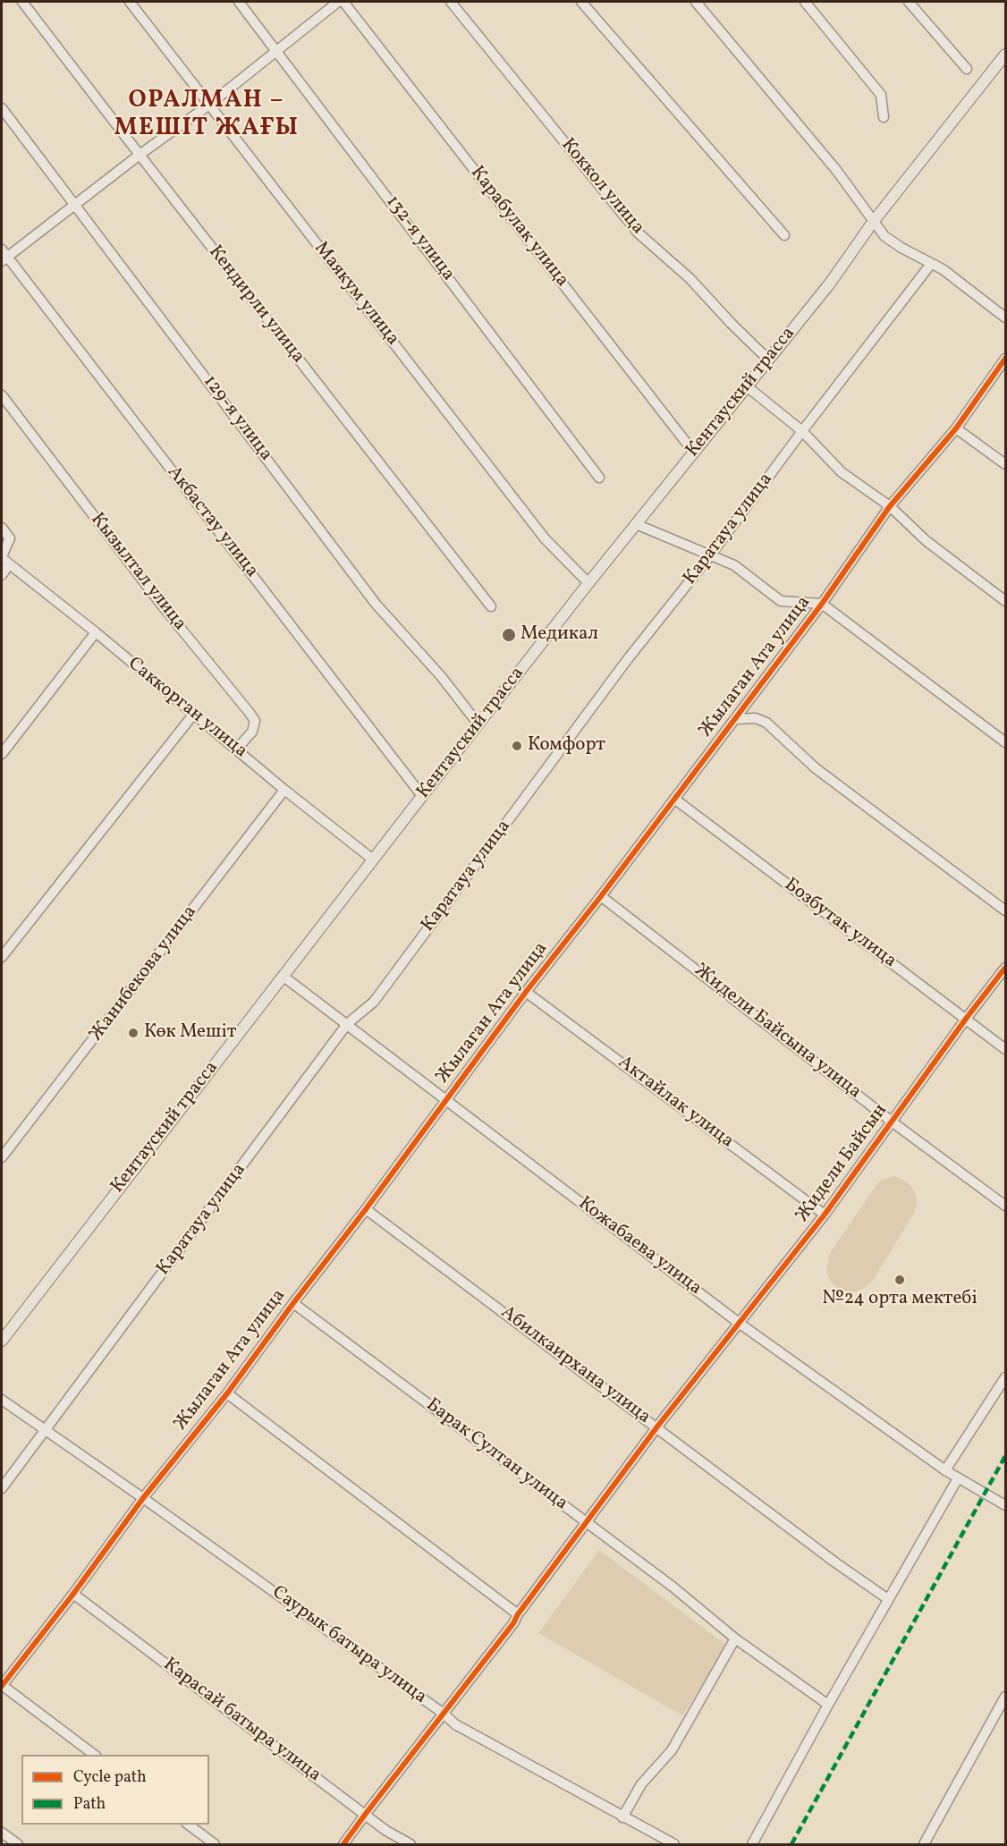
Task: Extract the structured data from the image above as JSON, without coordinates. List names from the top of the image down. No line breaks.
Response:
{"streets":{"main road":["Кентауский трасса"],"street":["Коккол улица","Карабулак улица","132-я улица","Маякум улица","Кендирли улица","129-я улица","Акбастау улица","Каратауа улица","Кызылтал улица","Жылаган Ата улица","Саккорган улица","Бозбутак улица","Жанибекова улица","Жидели Байсына улица","Актайлак улица","Жидели Байсын","Кожабаева улица","Абилкаирхана улица","Барак Султан улица","Саурык батыра улица","Карасай батыра улица"]},"crossings":[["Коккол улица","Кентауский трасса"],["Карабулак улица","Кентауский трасса"],["Маякум улица","Кентауский трасса"],["Кентауский трасса","129-я улица"],["Кентауский трасса","Акбастау улица"],["Кентауский трасса","Саккорган улица"],["Кентауский трасса","Кожабаева улица"],["Каратауа улица","Кожабаева улица"],["Каратауа улица","Саурык батыра улица"],["Кызылтал улица","Саккорган улица"],["Жылаган Ата улица","Бозбутак улица"],["Жылаган Ата улица","Жидели Байсына улица"],["Жылаган Ата улица","Актайлак улица"],["Жылаган Ата улица","Кожабаева улица"],["Жылаган Ата улица","Абилкаирхана улица"],["Жылаган Ата улица","Барак Султан улица"],["Жылаган Ата улица","Саурык батыра улица"],["Жылаган Ата улица","Карасай батыра улица"],["Саккорган улица","Жанибекова улица"],["Бозбутак улица","Жидели Байсын"],["Жидели Байсына улица","Жидели Байсын"],["Актайлак улица","Жидели Байсын"],["Жидели Байсын","Кожабаева улица"],["Жидели Байсын","Абилкаирхана улица"],["Жидели Байсын","Барак Султан улица"],["Жидели Байсын","Саурык батыра улица"],["Жидели Байсын","Карасай батыра улица"]],"districts":["ОРАЛМАН – МЕШІТ ЖАҒЫ"],"places":["Медикал","Комфорт","Көк Мешіт","№24 орта мектебі"],"legend":["Cycle path","Path"]}
